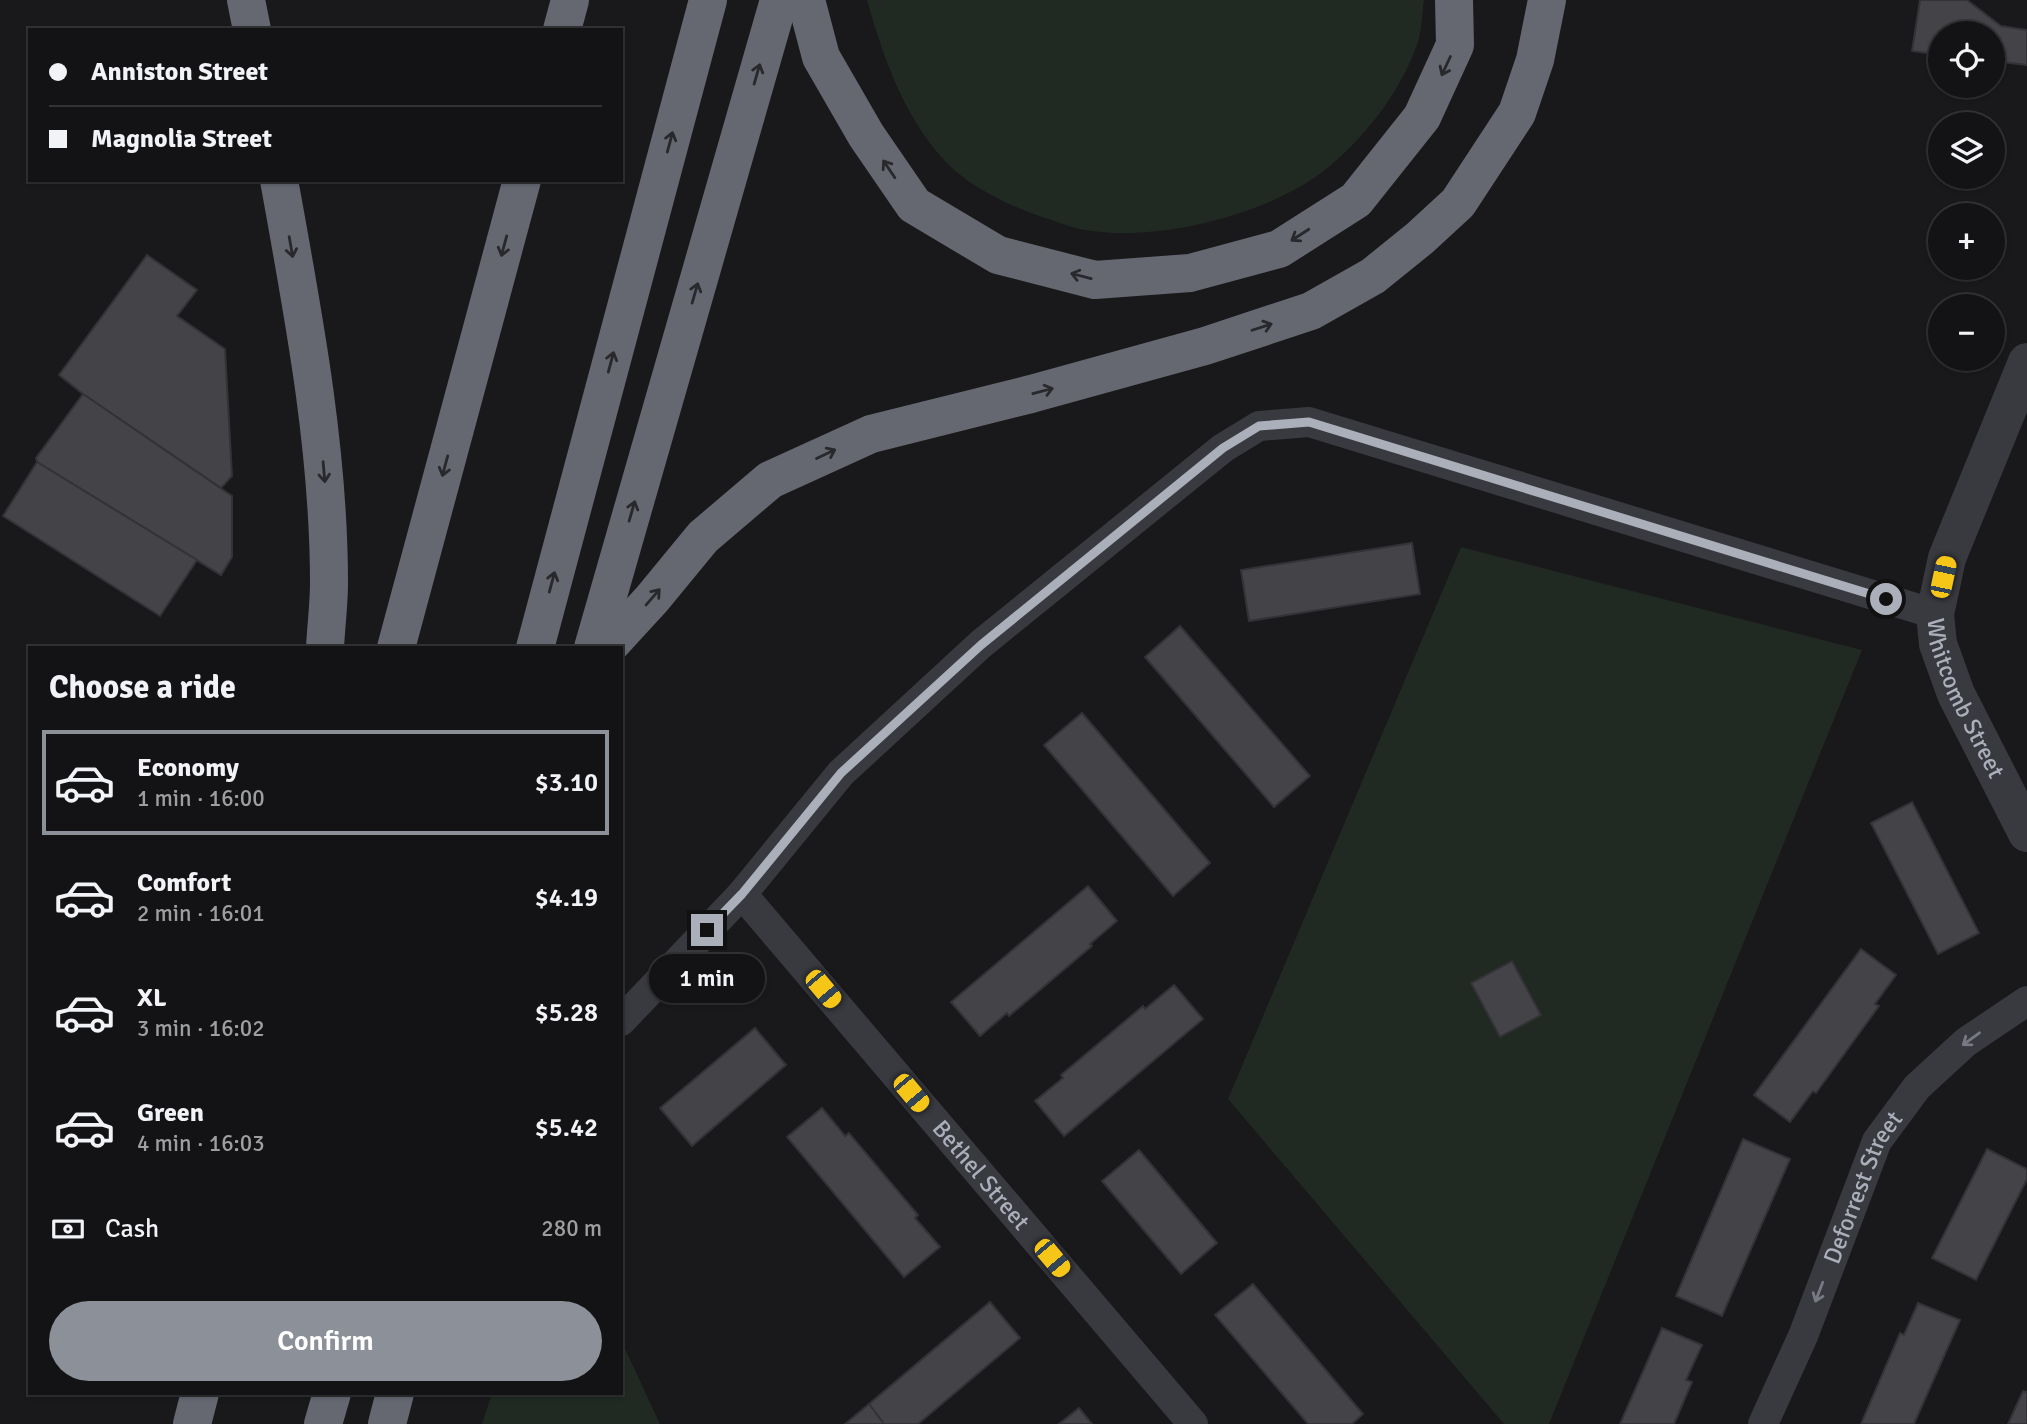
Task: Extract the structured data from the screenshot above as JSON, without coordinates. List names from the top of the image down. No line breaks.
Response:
{"streets":{"street":["Whitcomb Street","Bethel Street","Deforrest Street"]},"one_way":["Deforrest Street"],"page":{"map_buttons":["+","−"],"banner":["Anniston Street","Magnolia Street"],"heading":"Choose a ride","list":[{"name":"Economy","note":"1 min · 16:00","value":"$3.10"},{"name":"Comfort","note":"2 min · 16:01","value":"$4.19"},{"name":"XL","note":"3 min · 16:02","value":"$5.28"},{"name":"Green","note":"4 min · 16:03","value":"$5.42"}],"bubble":"1 min","pay":["Cash","280 m"],"buttons":"Confirm"}}
